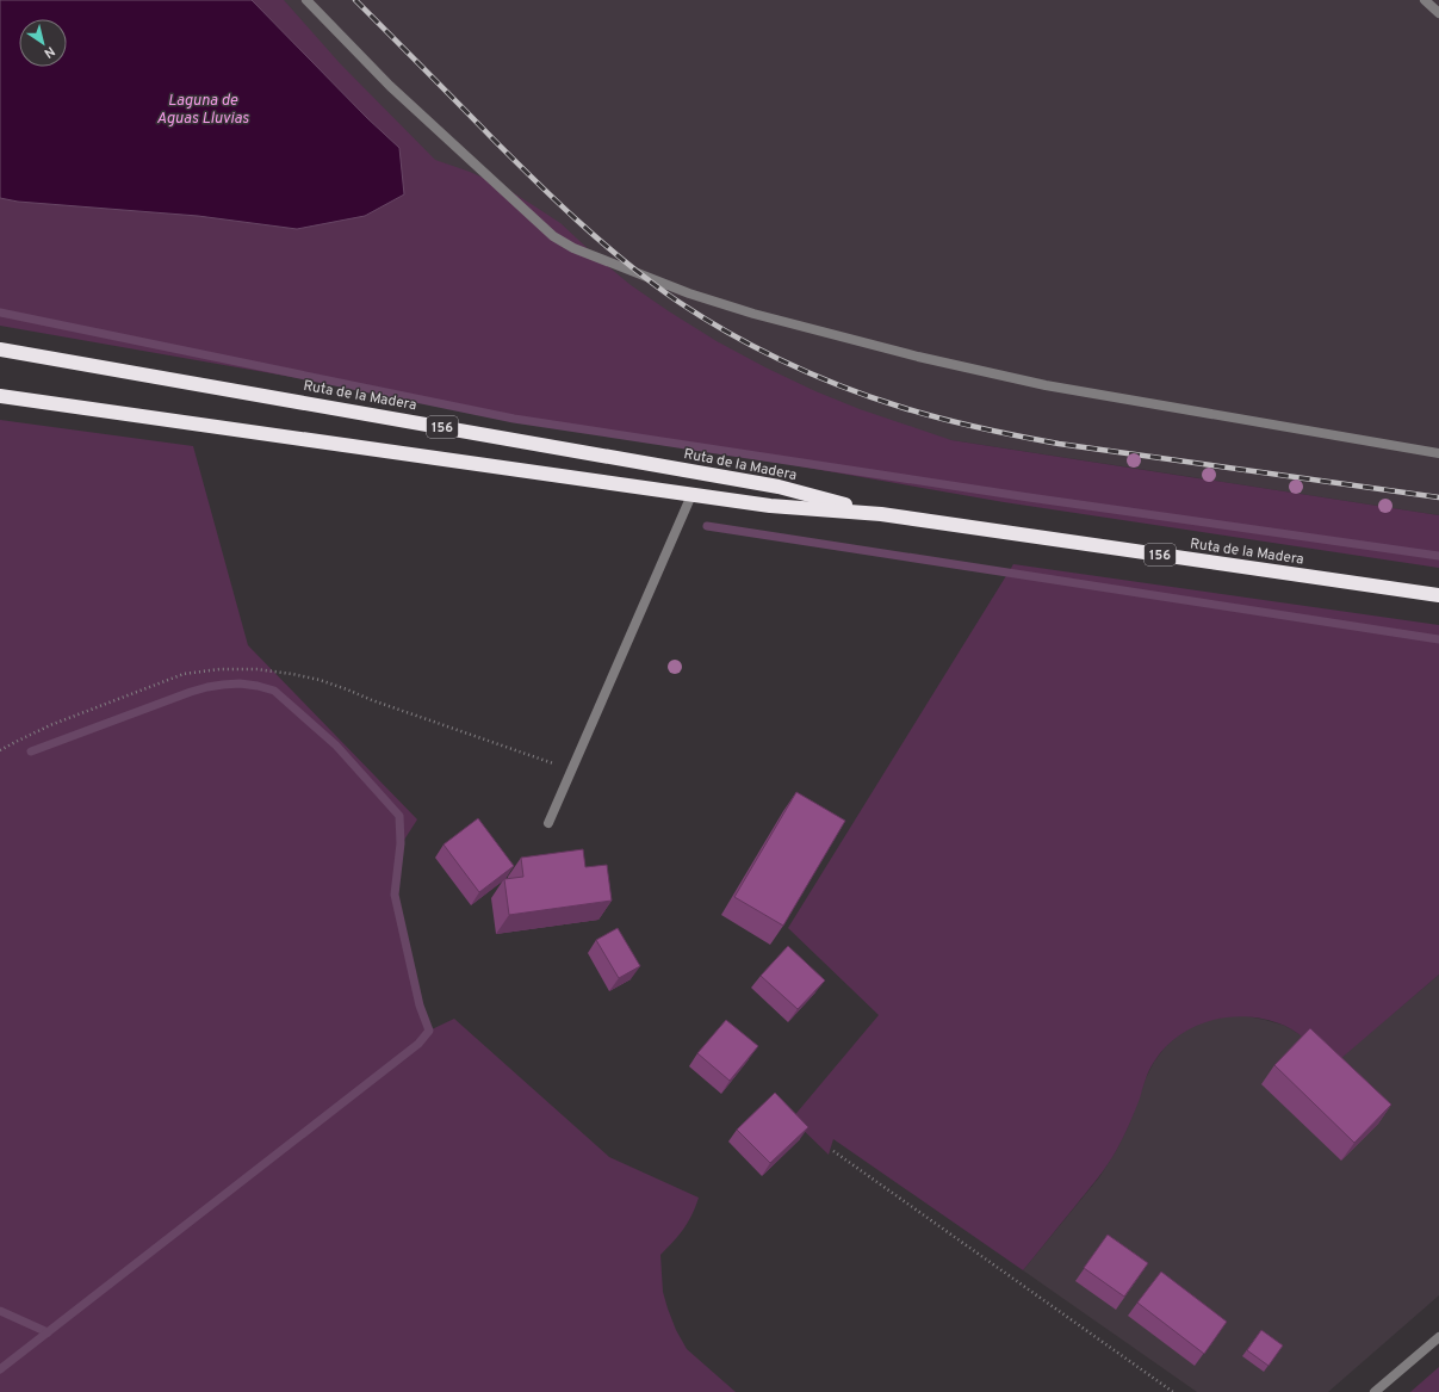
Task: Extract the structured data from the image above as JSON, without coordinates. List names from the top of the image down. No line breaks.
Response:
{"streets":{"highway":["Ruta de la Madera","156"]},"water":["Laguna de Aguas Lluvias"],"north":"bottom right"}
